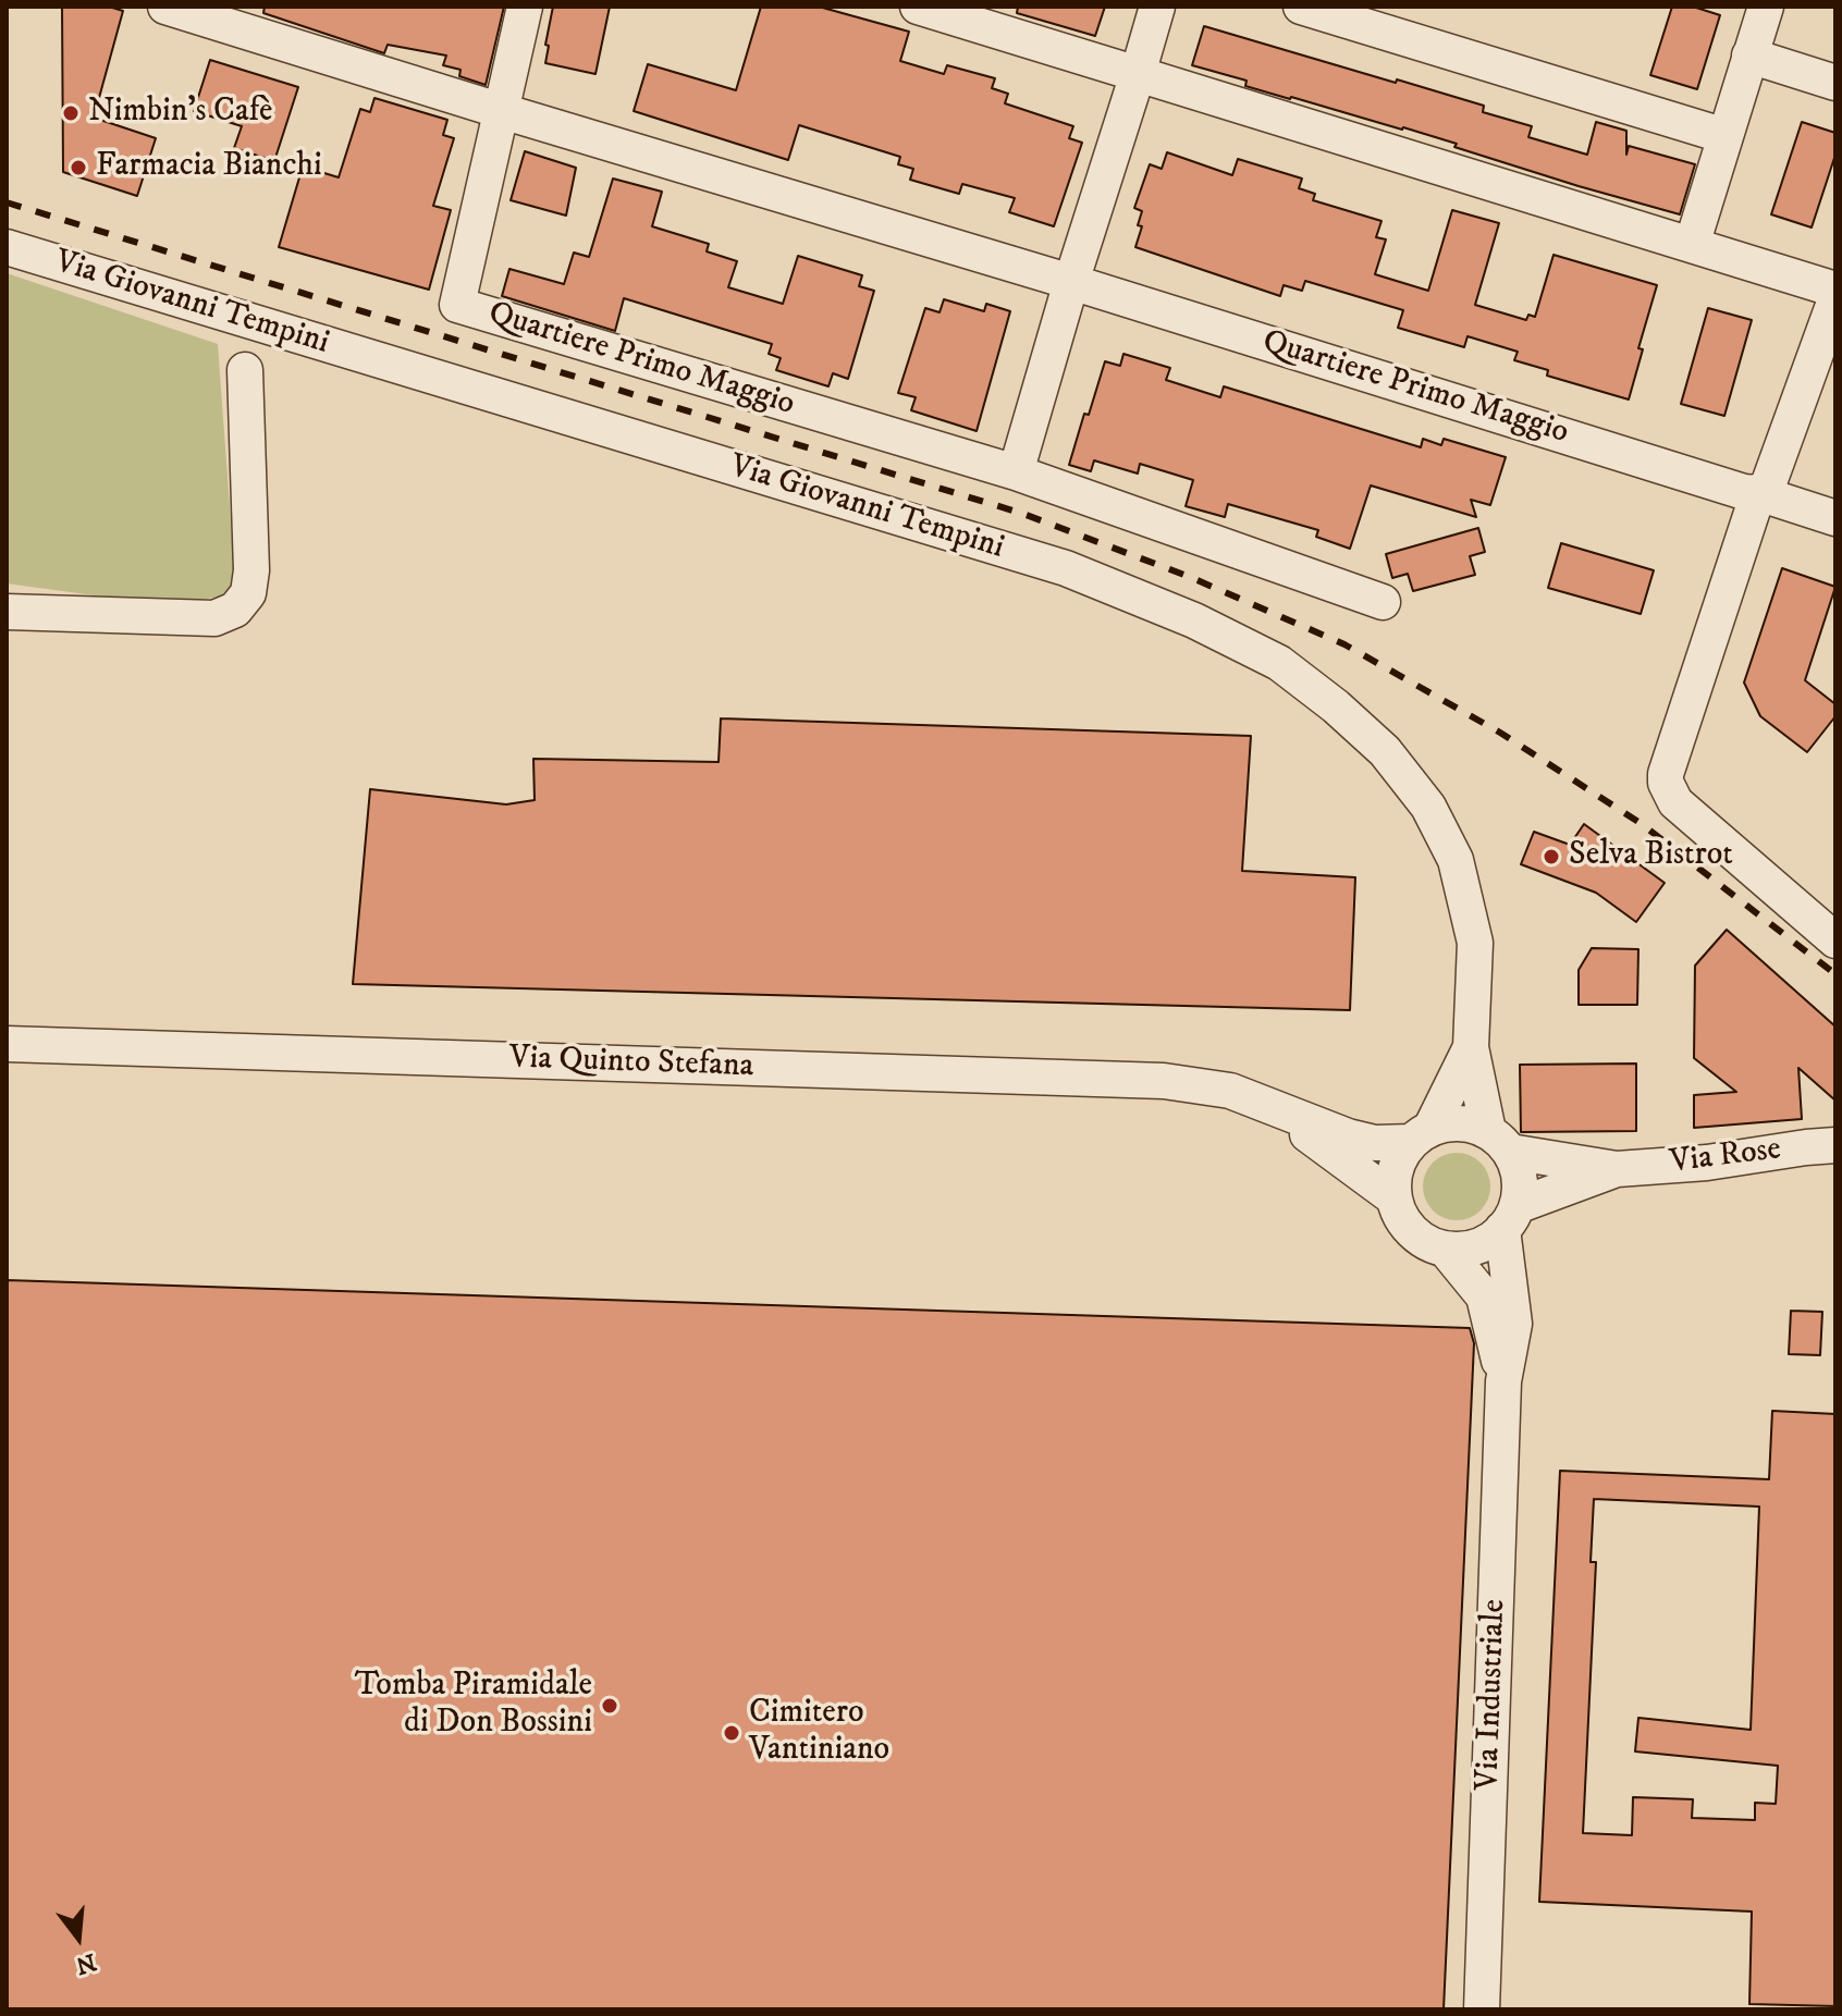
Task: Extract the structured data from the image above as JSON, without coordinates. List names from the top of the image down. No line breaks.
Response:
{"streets":{"street":["Via Giovanni Tempini","Quartiere Primo Maggio","Via Quinto Stefana","Via Rose","Via Industriale"]},"crossings":[["Via Giovanni Tempini","Via Quinto Stefana"],["Via Giovanni Tempini","Via Rose"],["Via Giovanni Tempini","Via Industriale"],["Via Quinto Stefana","Via Rose"],["Via Quinto Stefana","Via Industriale"],["Via Rose","Via Industriale"]],"places":["Nimbin's Cafè","Farmacia Bianchi","Selva Bistrot","Tomba Piramidale di Don Bossini","Cimitero Vantiniano"],"north":"bottom"}
